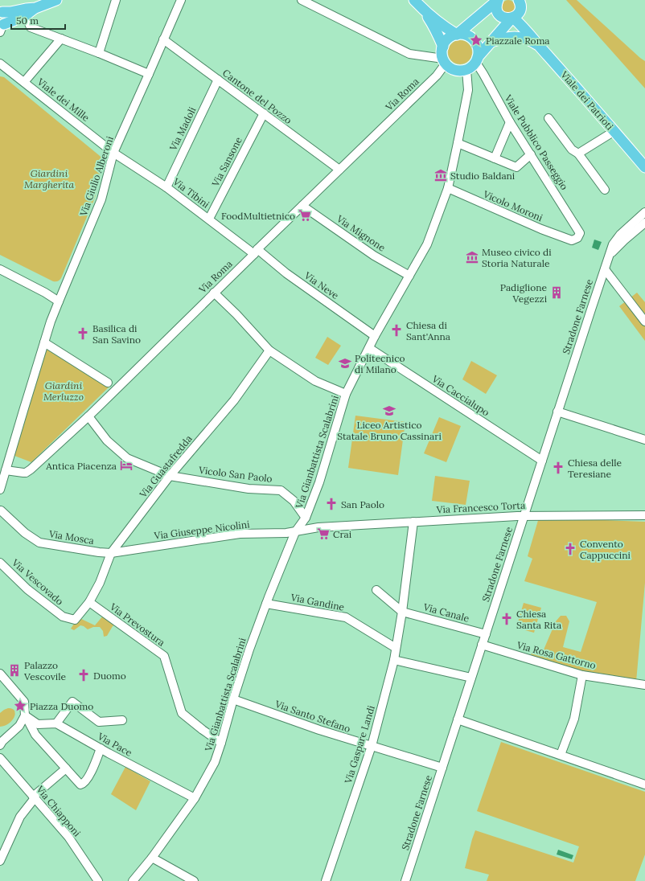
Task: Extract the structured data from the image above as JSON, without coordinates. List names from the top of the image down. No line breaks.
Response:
{"streets":{"main road":["Viale dei Patrioti"],"street":["Via Roma","Cantone del Pozzo","Viale dei Mille","Via Madoli","Viale Pubblico Passeggio","Via Sansone","Via Giulio Alberoni","Via Tibini","Vicolo Moroni","Via Mignone","Via Neve","Stradone Farnese","Via Caccialupo","Via Gianbattista Scalabrini","Via Guastafredda","Vicolo San Paolo","Via Francesco Torta","Via Giuseppe Nicolini","Via Mosca","Via Vescovado","Via Gandine","Via Canale","Via Prevostura","Via Rosa Gattorno","Via Santo Stefano","Via Pace","Via Gaspare Landi","Via Chiapponi"]},"crossings":[["Via Roma","Cantone del Pozzo"],["Via Roma","Viale Pubblico Passeggio"],["Via Roma","Via Giulio Alberoni"],["Via Roma","Via Tibini"],["Via Roma","Via Mignone"],["Via Roma","Via Neve"],["Via Roma","Via Gianbattista Scalabrini"],["Via Roma","Vicolo San Paolo"],["Cantone del Pozzo","Via Madoli"],["Cantone del Pozzo","Via Sansone"],["Cantone del Pozzo","Via Giulio Alberoni"],["Viale dei Mille","Via Giulio Alberoni"],["Viale dei Mille","Via Tibini"],["Via Madoli","Via Tibini"],["Viale Pubblico Passeggio","Vicolo Moroni"],["Viale Pubblico Passeggio","Via Gianbattista Scalabrini"],["Via Sansone","Via Tibini"],["Via Giulio Alberoni","Via Tibini"],["Via Tibini","Via Neve"],["Vicolo Moroni","Via Gianbattista Scalabrini"],["Via Mignone","Via Gianbattista Scalabrini"],["Via Neve","Via Gianbattista Scalabrini"],["Stradone Farnese","Via Caccialupo"],["Stradone Farnese","Via Francesco Torta"],["Stradone Farnese","Via Canale"],["Stradone Farnese","Via Rosa Gattorno"],["Stradone Farnese","Via Santo Stefano"],["Via Caccialupo","Via Gianbattista Scalabrini"],["Via Gianbattista Scalabrini","Vicolo San Paolo"],["Via Gianbattista Scalabrini","Via Giuseppe Nicolini"],["Via Gianbattista Scalabrini","Via Gandine"],["Via Gianbattista Scalabrini","Via Prevostura"],["Via Gianbattista Scalabrini","Via Santo Stefano"],["Via Gianbattista Scalabrini","Via Pace"],["Via Guastafredda","Vicolo San Paolo"],["Via Guastafredda","Via Giuseppe Nicolini"],["Via Guastafredda","Via Mosca"],["Via Guastafredda","Via Vescovado"],["Via Guastafredda","Via Prevostura"],["Via Francesco Torta","Via Giuseppe Nicolini"],["Via Francesco Torta","Via Gaspare Landi"],["Via Giuseppe Nicolini","Via Mosca"],["Via Gandine","Via Gaspare Landi"],["Via Canale","Via Gaspare Landi"],["Via Santo Stefano","Via Gaspare Landi"]],"parks":["Giardini Margherita","Giardini Merluzzo"],"places":{"place":["Piazzale Roma","Piazza Duomo"],"museum":["Studio Baldani","Museo civico di Storia Naturale"],"supermarket":["FoodMultietnico","Crai"],"building":["Padiglione Vegezzi","Palazzo Vescovile"],"church":["Chiesa di Sant'Anna","Basilica di San Savino","Chiesa delle Teresiane","San Paolo","Convento Cappuccini","Chiesa Santa Rita","Duomo"],"school or university":["Politecnico di Milano","Liceo Artistico Statale Bruno Cassinari"],"hotel":["Antica Piacenza"]},"scale_bar":"50 m"}
